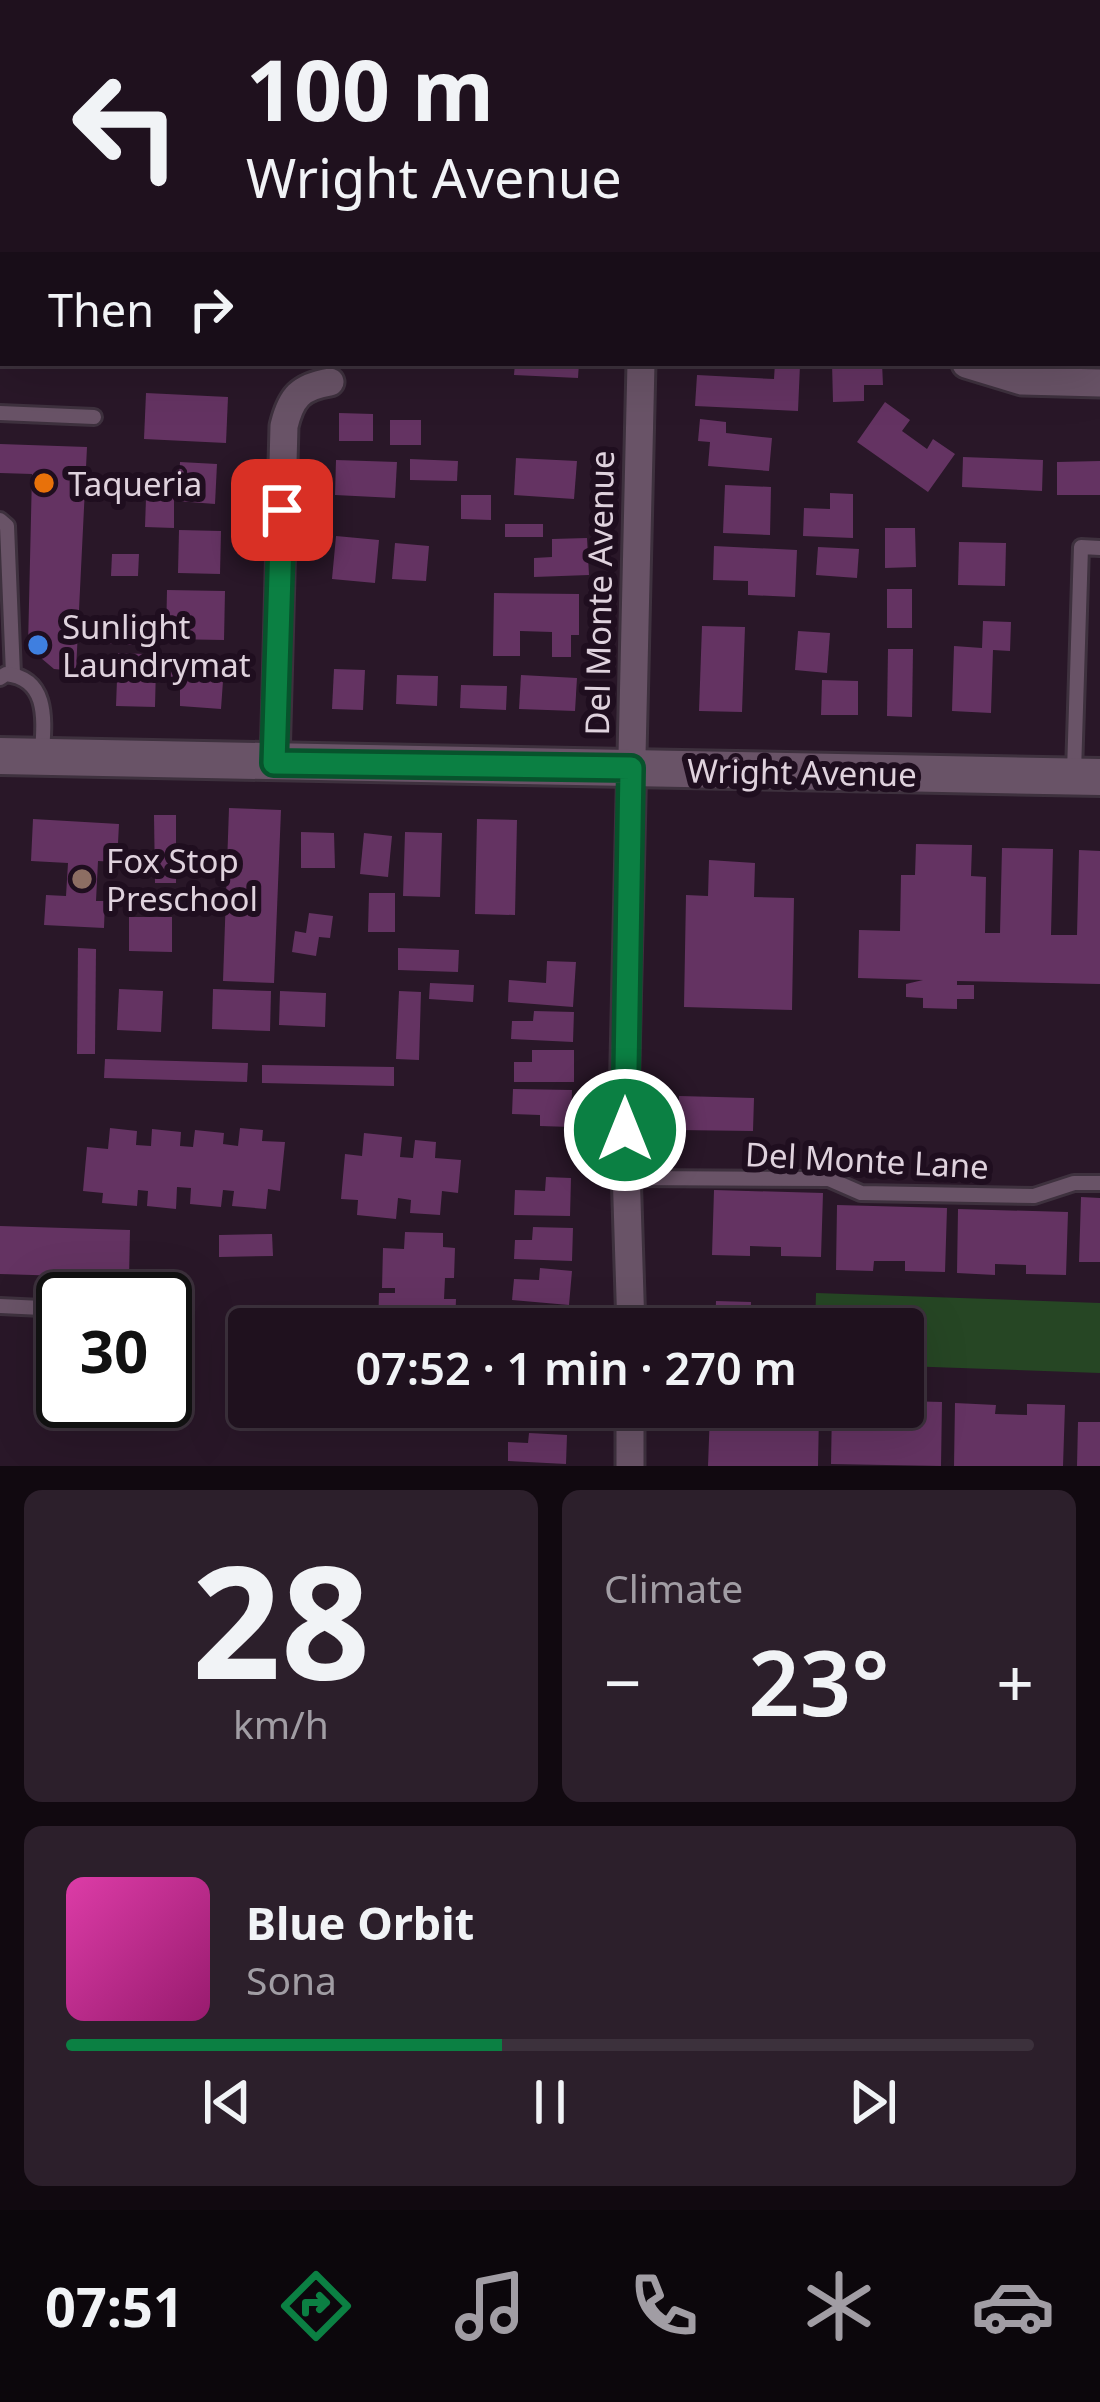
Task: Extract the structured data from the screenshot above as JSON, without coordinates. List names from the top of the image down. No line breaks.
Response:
{"streets":{"street":["Del Monte Avenue","Wright Avenue"],"lane":["Del Monte Lane"]},"crossings":[["Del Monte Avenue","Wright Avenue"],["Del Monte Avenue","Del Monte Lane"]],"places":["Taqueria","Sunlight Laundrymat","Fox Stop Preschool"],"page":{"turn":["100 m","Wright Avenue"],"then":"Then","limit":"30","trip":"07:52 · 1 min · 270 m","tile":[["28","km/h"],"Climate"],"heat":["−","23°","+"],"song":["Blue Orbit","Sona"],"tabs":"07:51"}}
